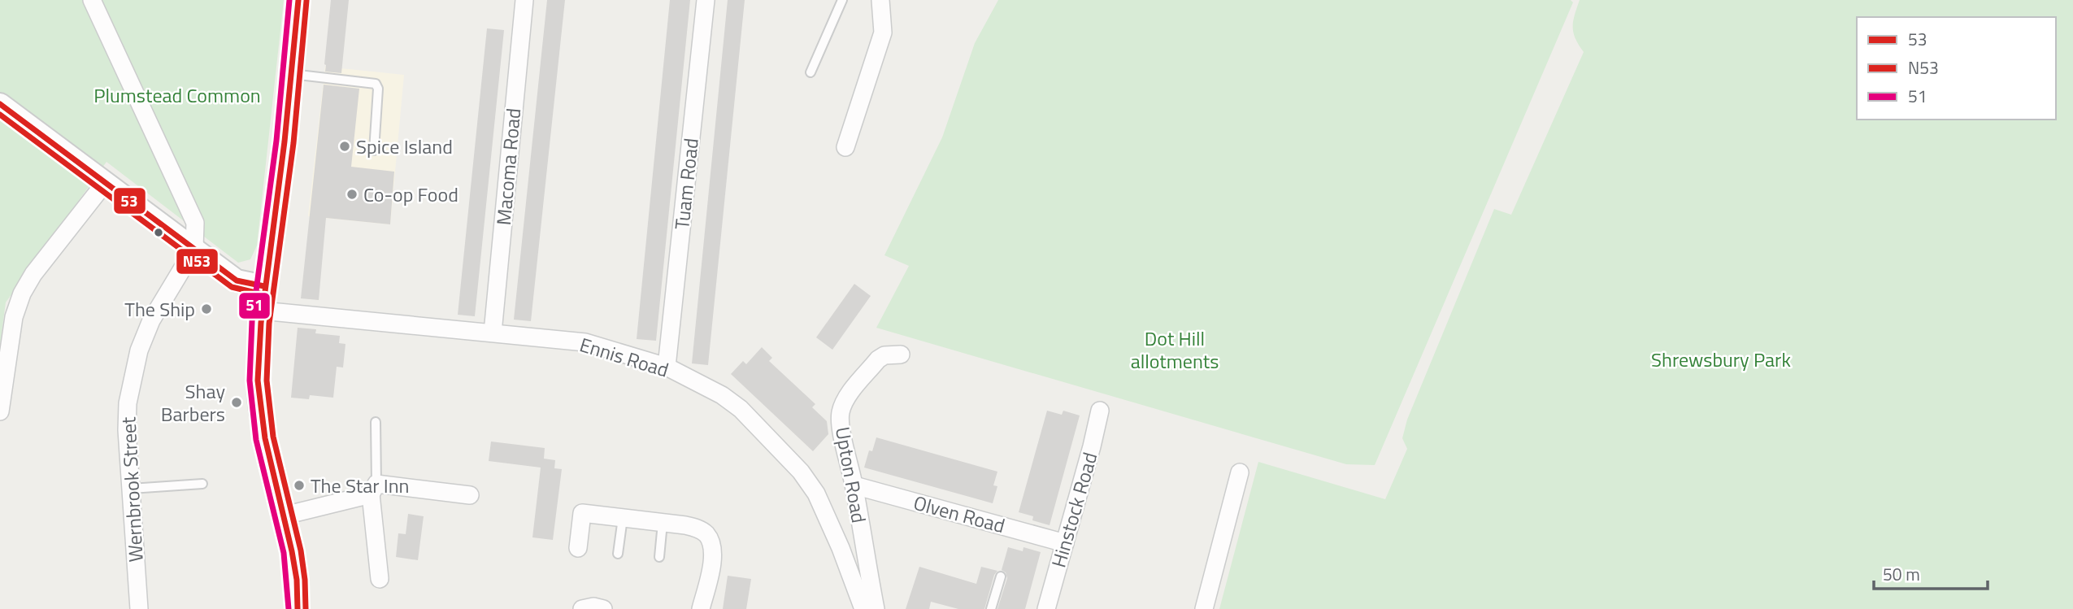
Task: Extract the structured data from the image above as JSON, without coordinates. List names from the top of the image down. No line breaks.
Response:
{"streets":{"street":["Macoma Road","Tuam Road","Ennis Road","Upton Road","Wernbrook Street","Hinstock Road","Olven Road"]},"crossings":[["Macoma Road","Ennis Road"],["Tuam Road","Ennis Road"],["Upton Road","Olven Road"],["Hinstock Road","Olven Road"]],"parks":["Plumstead Common","Dot Hill allotments","Shrewsbury Park"],"places":["Spice Island","Co-op Food","The Ship","Shay Barbers","The Star Inn"],"lines":["transit line 53","transit line 51","transit line N53"],"legend":["53","N53","51"],"scale_bar":"50 m"}
